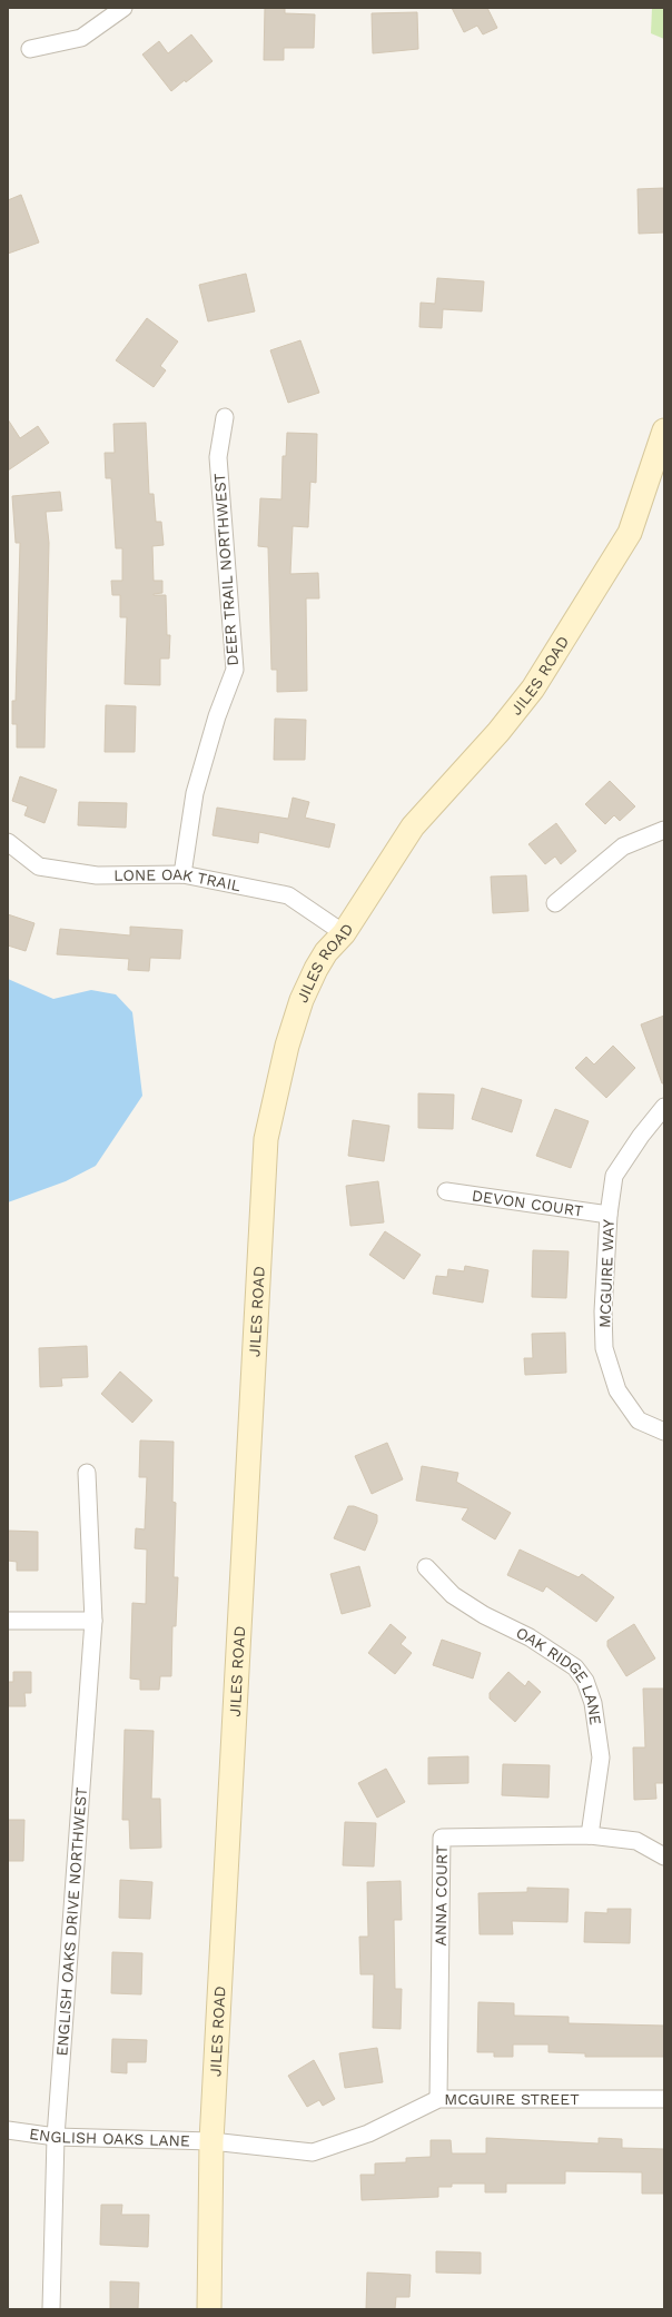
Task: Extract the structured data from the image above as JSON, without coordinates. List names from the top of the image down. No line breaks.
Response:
{"streets":{"street":["DEER TRAIL NORTHWEST","JILES ROAD","LONE OAK TRAIL","DEVON COURT","MCGUIRE WAY","OAK RIDGE LANE","ANNA COURT","ENGLISH OAKS DRIVE NORTHWEST","MCGUIRE STREET","ENGLISH OAKS LANE"]},"crossings":[["DEER TRAIL NORTHWEST","LONE OAK TRAIL"],["JILES ROAD","LONE OAK TRAIL"],["JILES ROAD","MCGUIRE STREET"],["JILES ROAD","ENGLISH OAKS LANE"],["DEVON COURT","MCGUIRE WAY"],["OAK RIDGE LANE","ANNA COURT"],["ANNA COURT","MCGUIRE STREET"],["ENGLISH OAKS DRIVE NORTHWEST","ENGLISH OAKS LANE"],["MCGUIRE STREET","ENGLISH OAKS LANE"]]}
